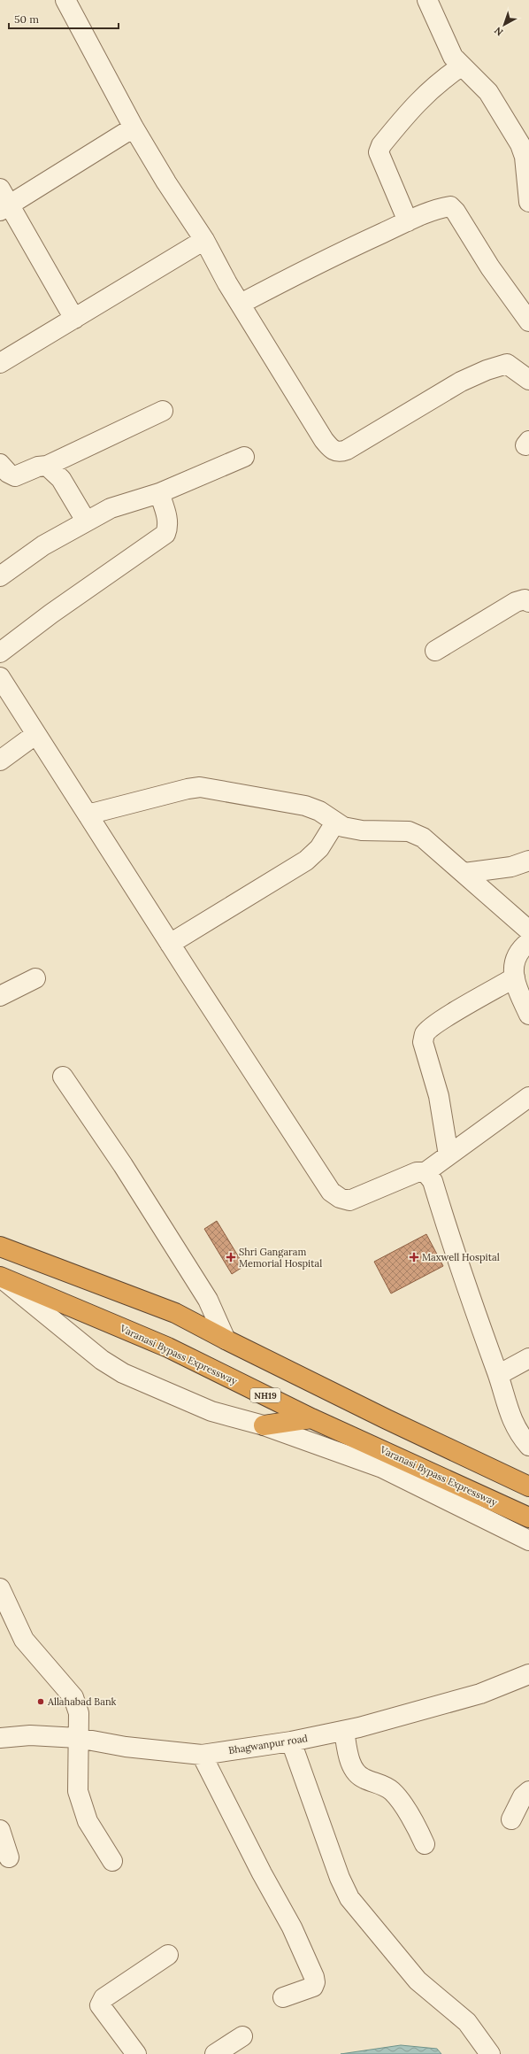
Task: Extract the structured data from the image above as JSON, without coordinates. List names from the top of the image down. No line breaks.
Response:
{"streets":{"highway":["Varanasi Bypass Expressway","NH19"],"street":["Bhagwanpur road"]},"places":{"health":["Shri Gangaram Memorial Hospital","Maxwell Hospital"],"other":["Allahabad Bank"]},"scale_bar":"50 m","north":"bottom left"}
